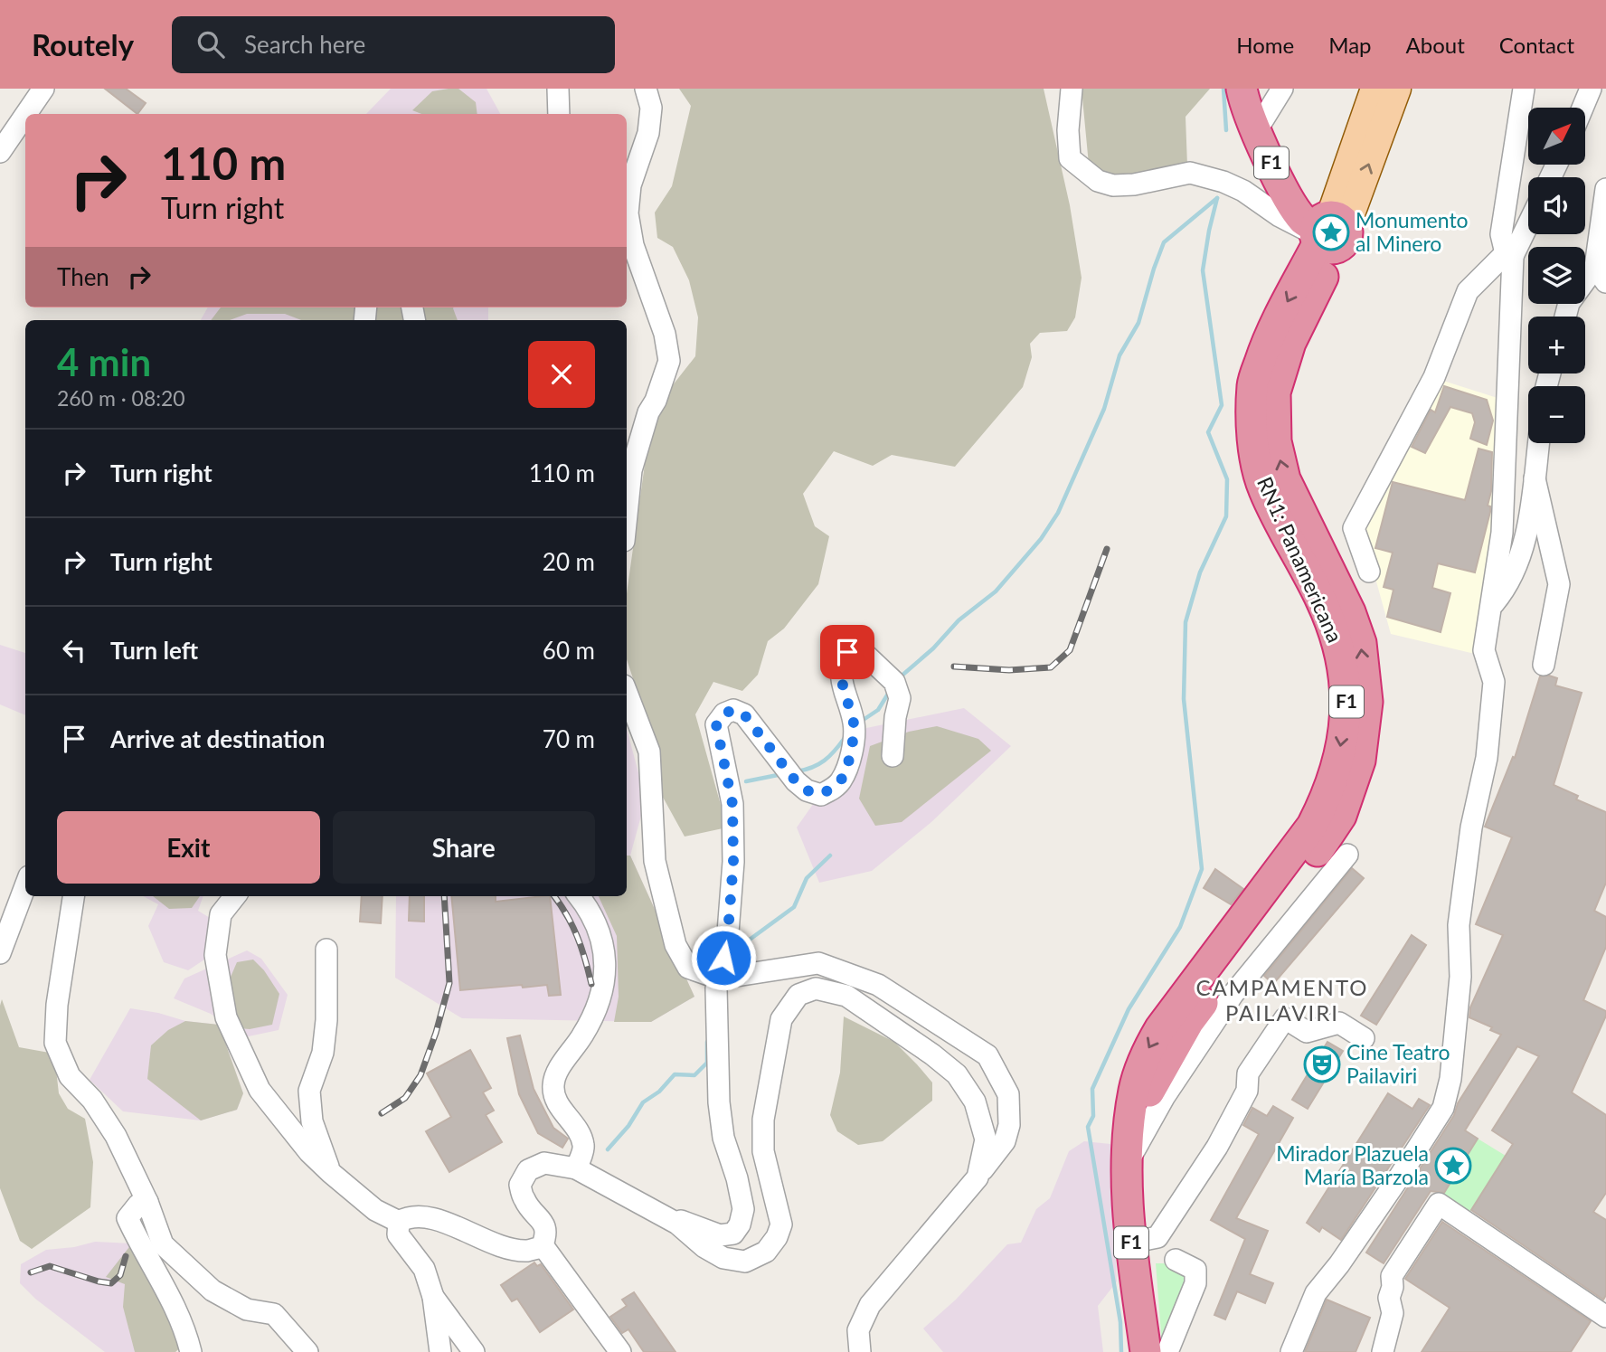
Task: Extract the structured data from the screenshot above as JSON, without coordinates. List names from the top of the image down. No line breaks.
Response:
{"streets":{"highway":["F1","RN1: Panamericana"]},"crossings":[["F1","RN1: Panamericana"]],"districts":["CAMPAMENTO PAILAVIRI"],"places":{"place":["Monumento al Minero","Mirador Plazuela María Barzola"],"theatre":["Cine Teatro Pailaviri"]},"north":"top right","page":{"header":"Routely","search":"Search here","nav":["Home","Map","About","Contact"],"map_buttons":["+","−"],"turn":["110 m","Turn right"],"then":"Then","heading":["4 min","260 m · 08:20"],"list":[{"name":"Turn right","value":"110 m"},{"name":"Turn right","value":"20 m"},{"name":"Turn left","value":"60 m"},{"name":"Arrive at destination","value":"70 m"}],"buttons":["Exit","Share"]}}
